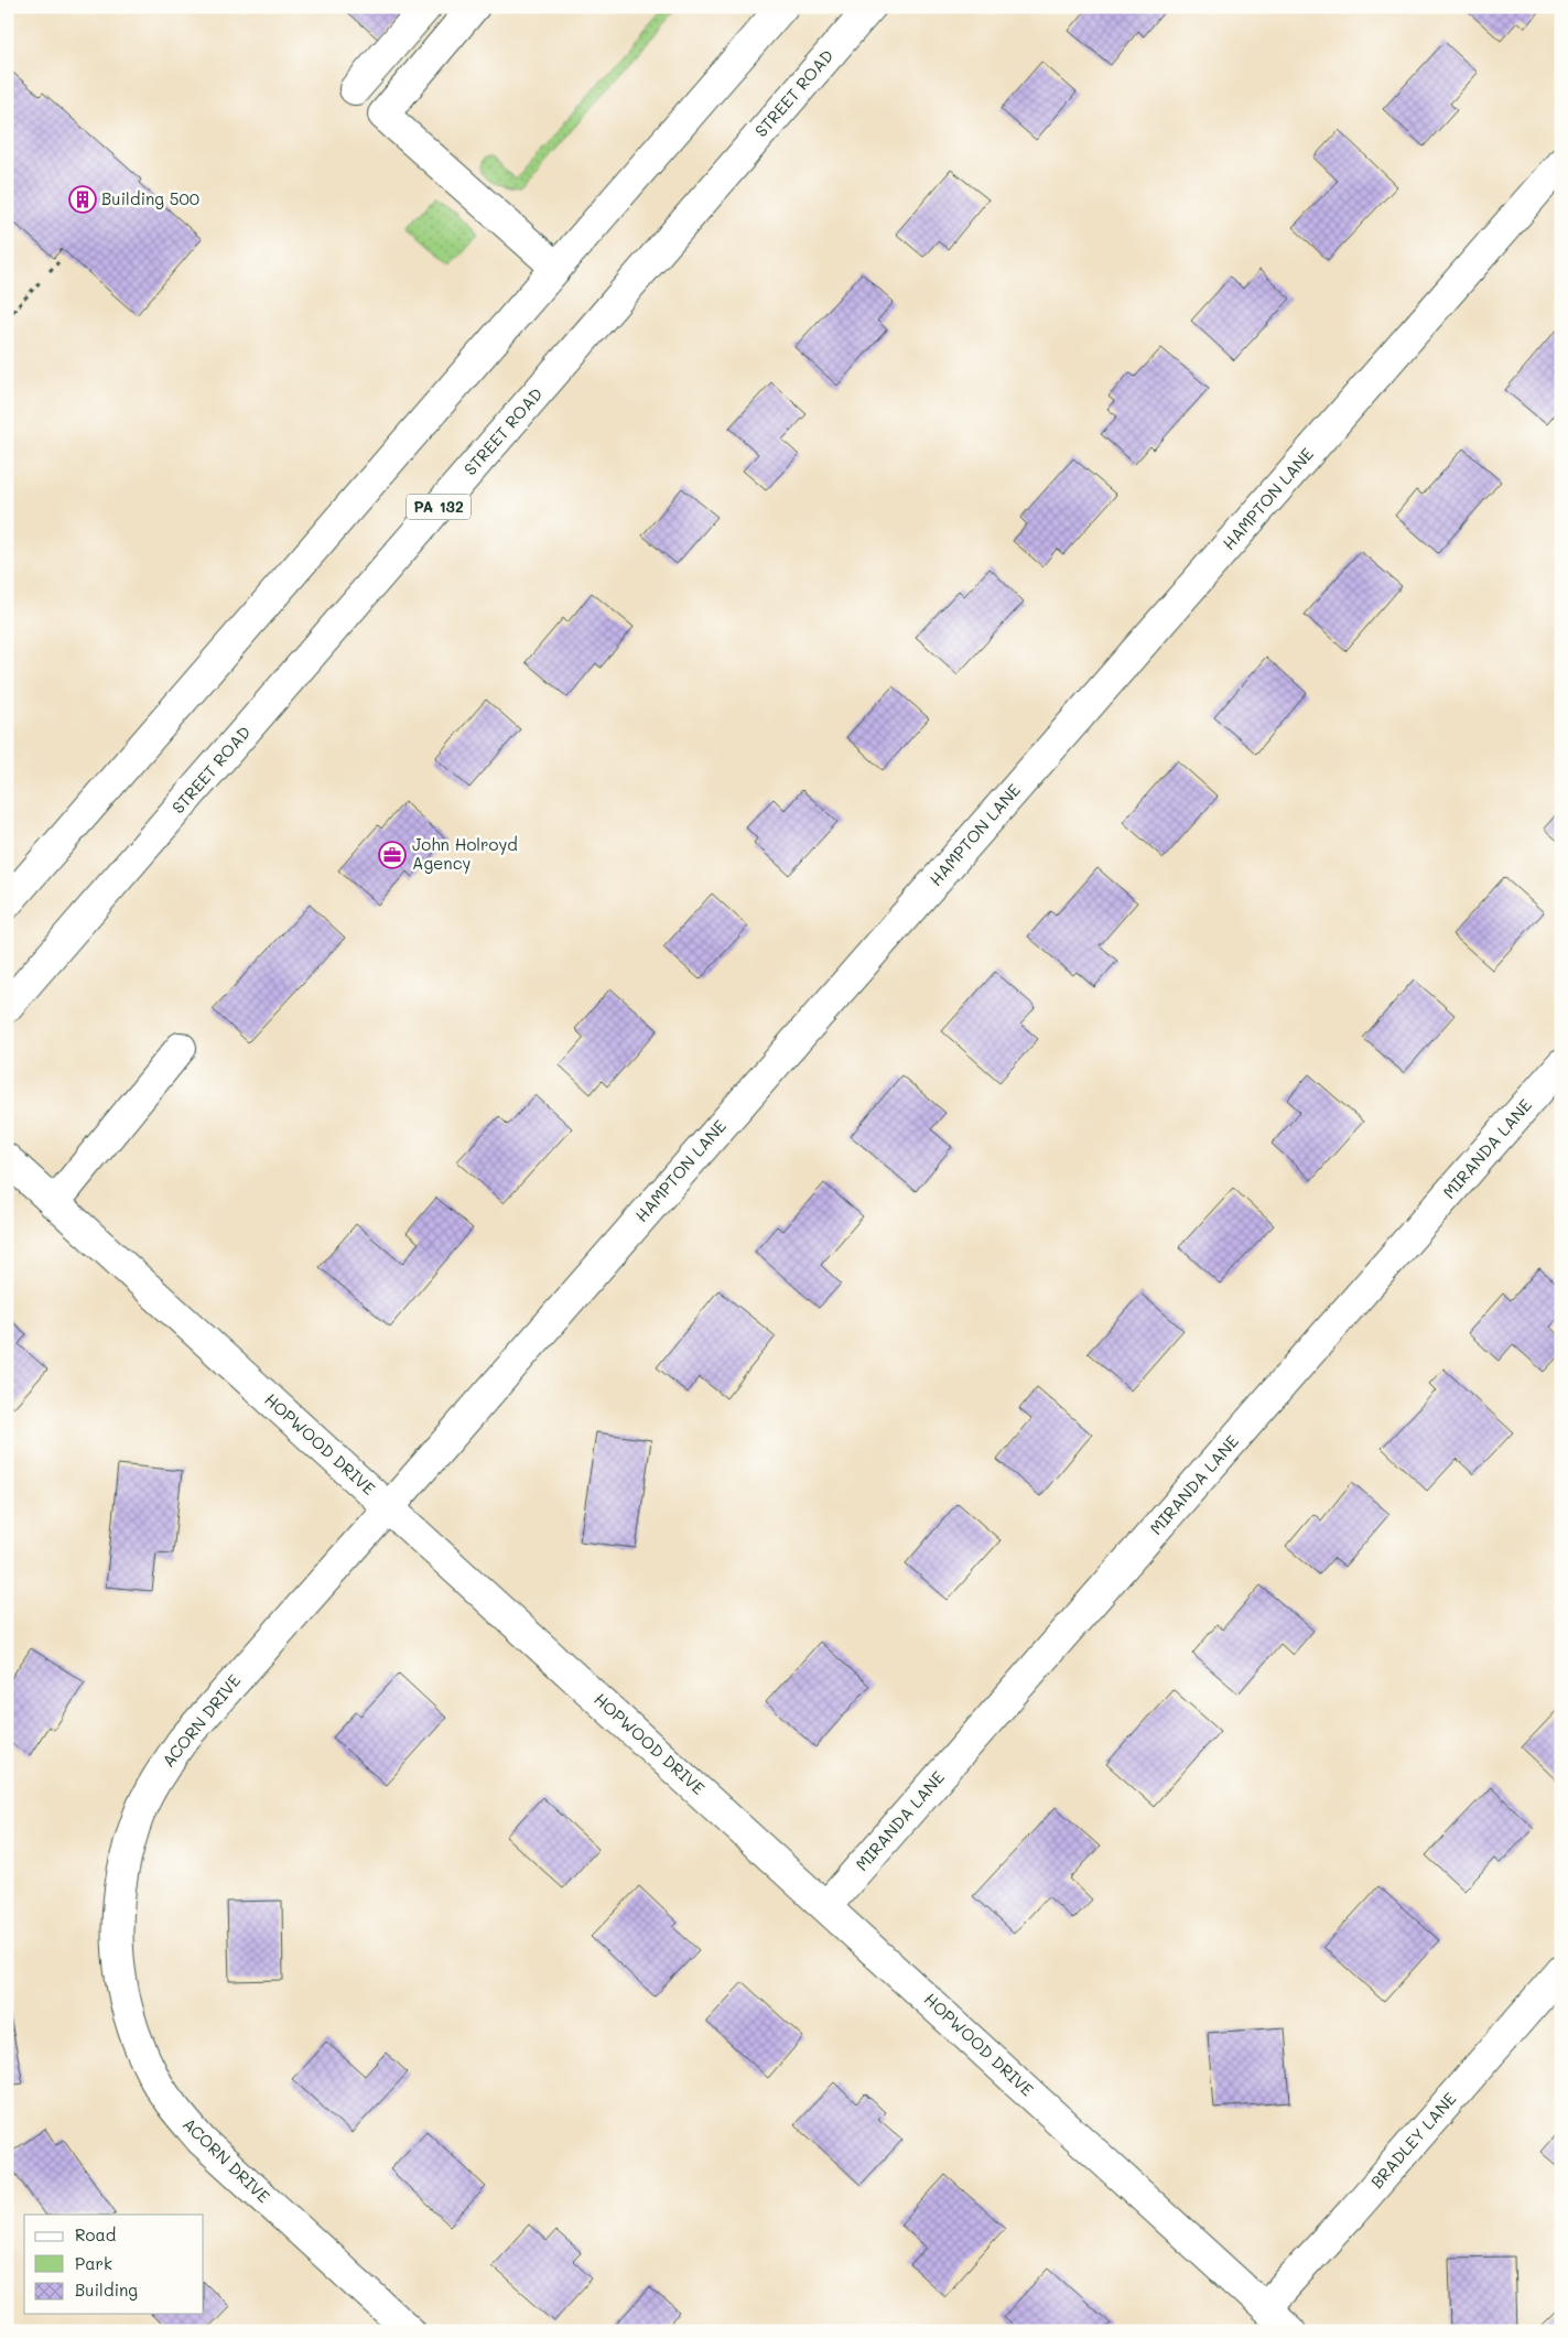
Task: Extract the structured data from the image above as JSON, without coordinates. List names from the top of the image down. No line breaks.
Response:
{"streets":{"street":["STREET ROAD","HAMPTON LANE","PA 132","MIRANDA LANE","HOPWOOD DRIVE","ACORN DRIVE","BRADLEY LANE"]},"crossings":[["HAMPTON LANE","HOPWOOD DRIVE"],["HAMPTON LANE","ACORN DRIVE"],["MIRANDA LANE","HOPWOOD DRIVE"],["HOPWOOD DRIVE","ACORN DRIVE"],["HOPWOOD DRIVE","BRADLEY LANE"]],"places":{"building":["Building 500"],"office":["John Holroyd Agency"]},"legend":["Road","Park","Building"]}
